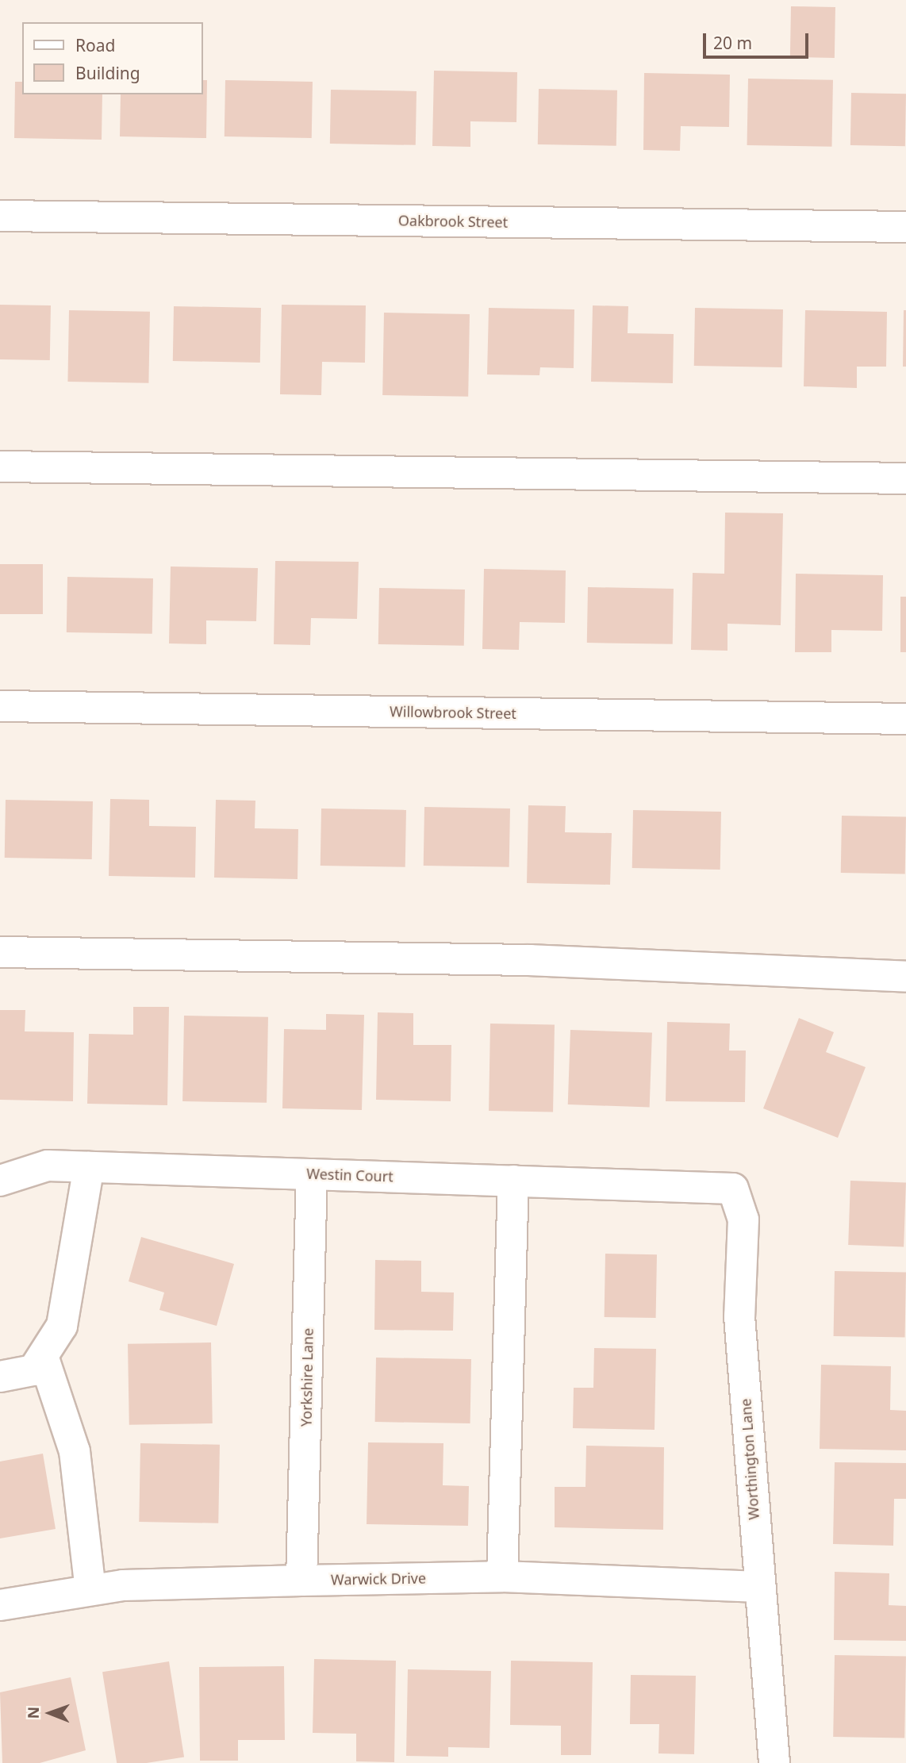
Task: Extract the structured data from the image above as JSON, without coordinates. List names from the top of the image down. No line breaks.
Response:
{"streets":{"street":["Oakbrook Street","Willowbrook Street","Westin Court","Yorkshire Lane","Worthington Lane","Warwick Drive"]},"crossings":[["Westin Court","Yorkshire Lane"],["Westin Court","Worthington Lane"],["Yorkshire Lane","Warwick Drive"],["Worthington Lane","Warwick Drive"]],"legend":["Road","Building"],"scale_bar":"20 m","north":"left"}
